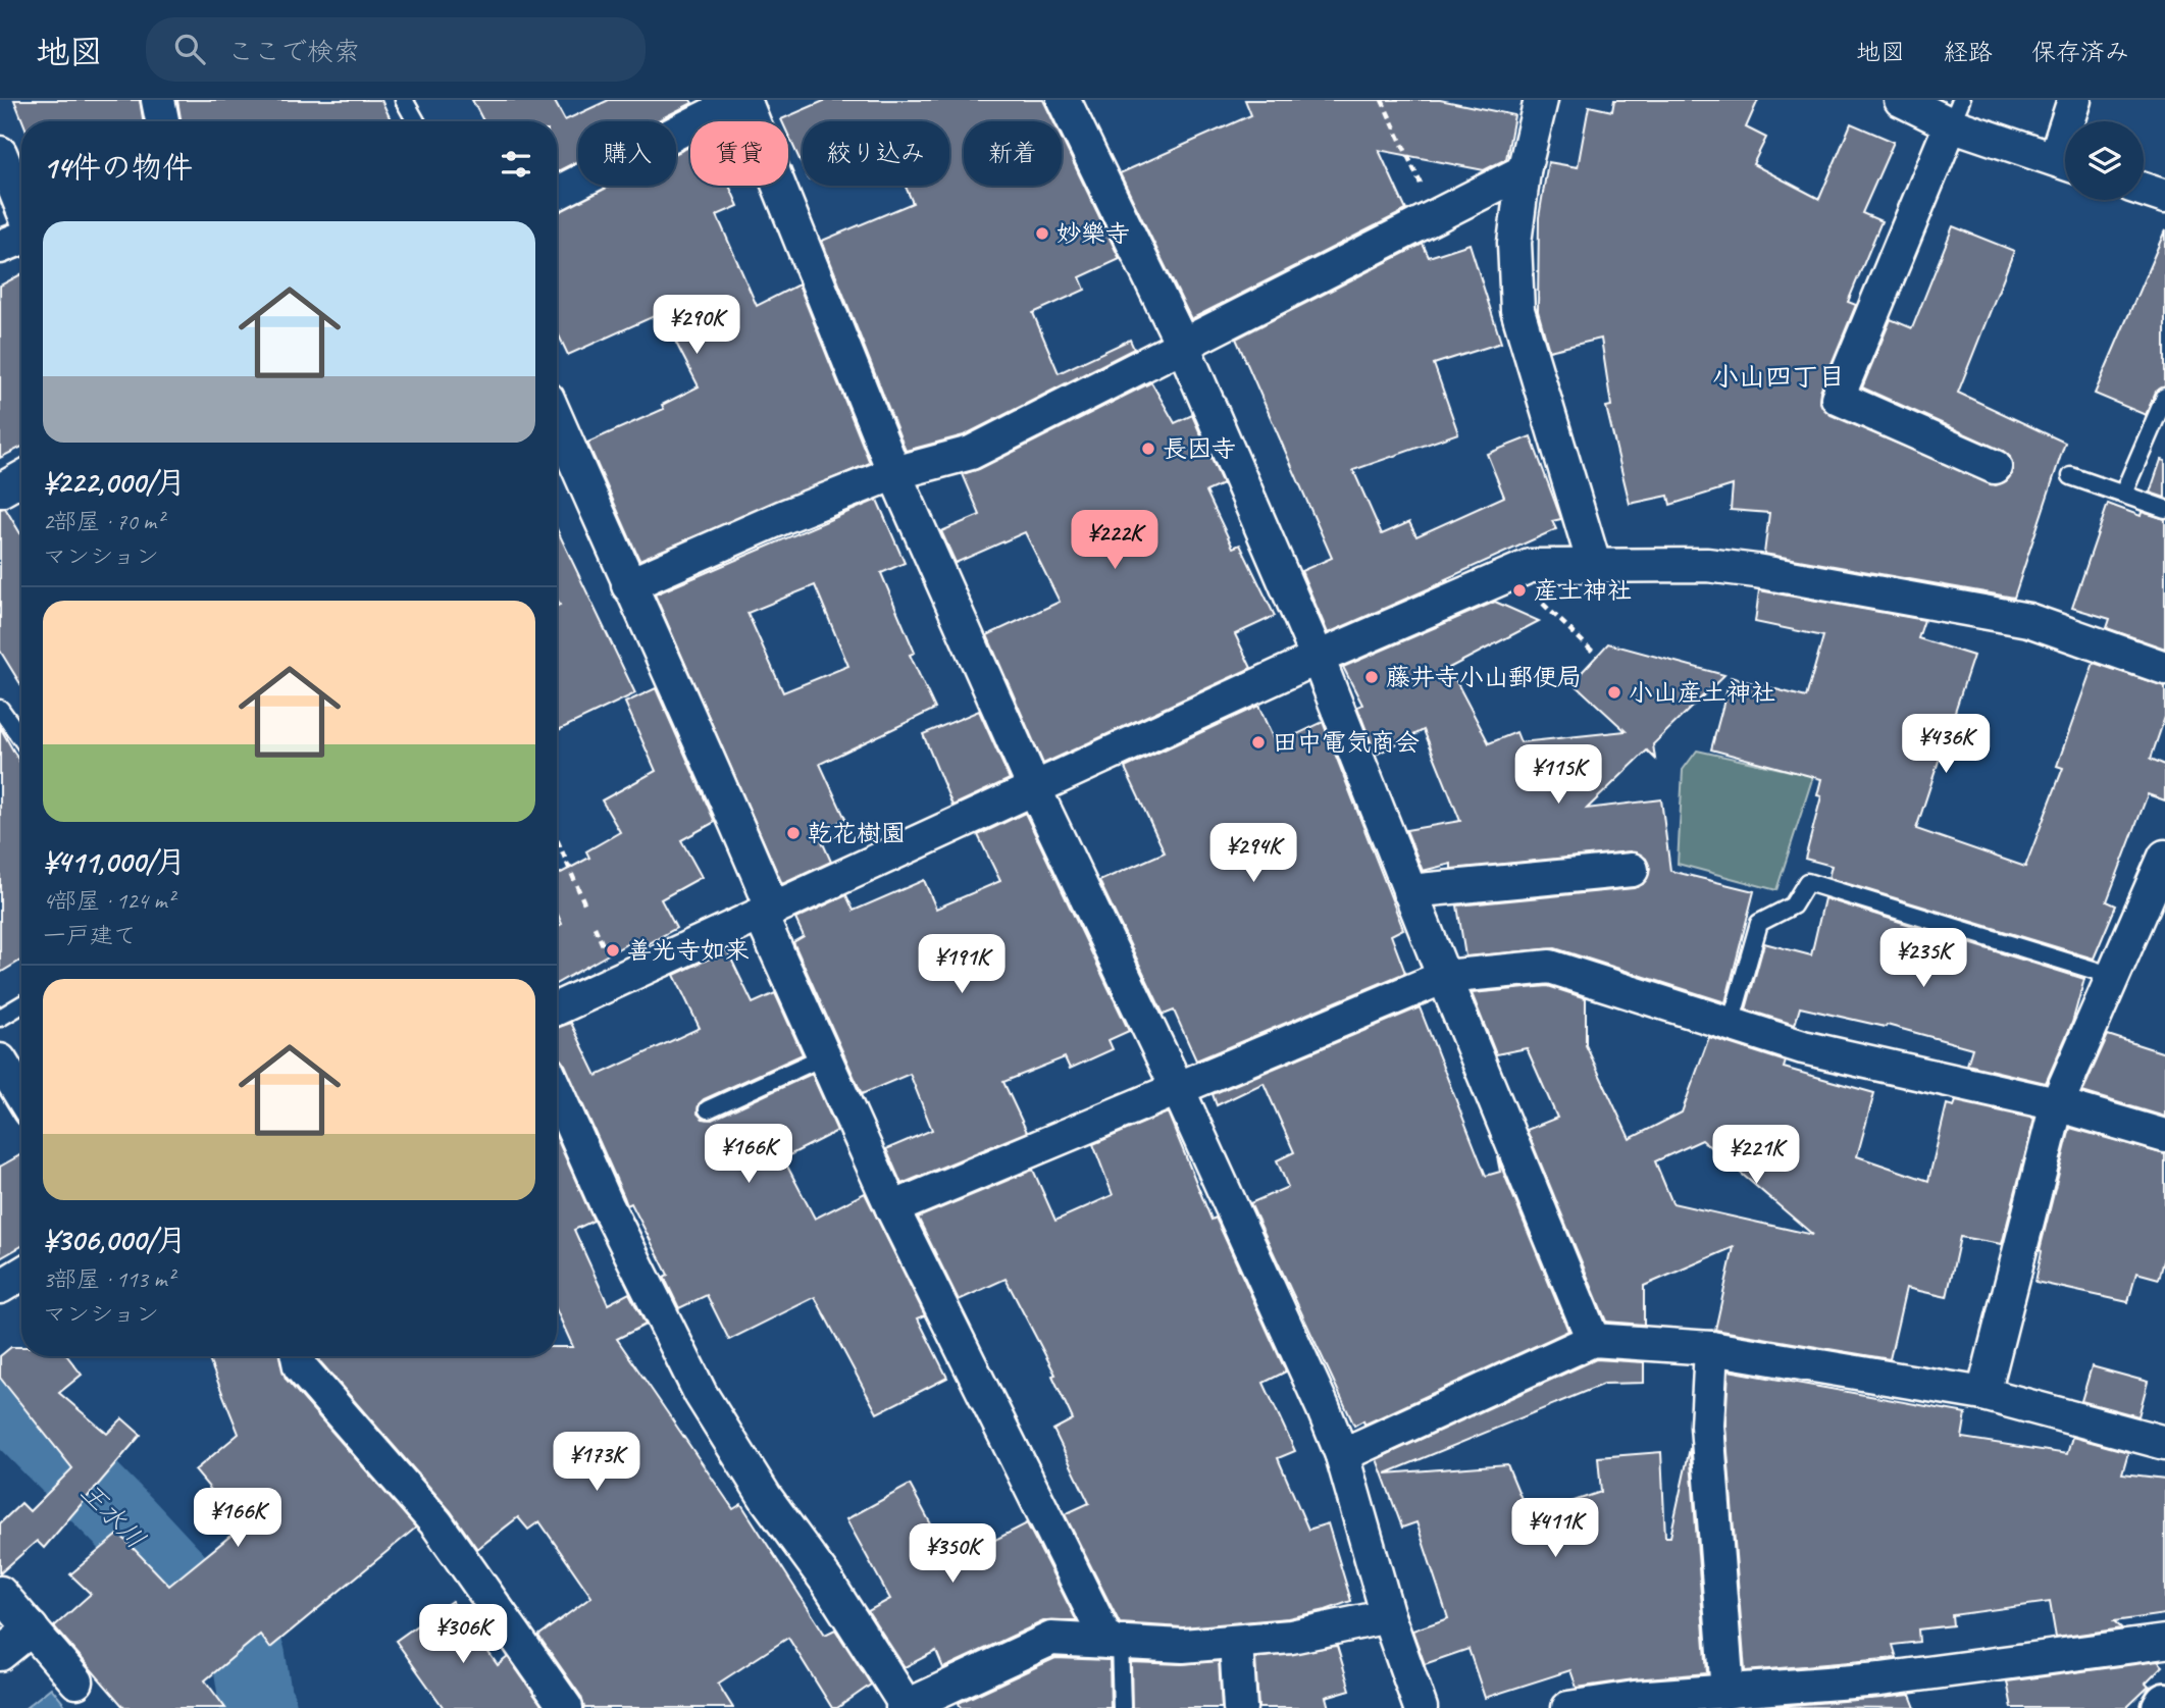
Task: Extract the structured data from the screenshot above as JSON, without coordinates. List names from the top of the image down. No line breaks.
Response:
{"districts":["小山四丁目"],"water":["王水川"],"places":["妙樂寺","長因寺","産土神社","藤井寺小山郵便局","小山産土神社","田中電気商会","乾花樹園","善光寺如来"],"page":{"header":"地図","search":"ここで検索","nav":["地図","経路","保存済み"],"chip":["購入","賃貸","絞り込み","新着"],"heading":"14件の物件","list":[{"name":"¥222,000/月","note":"2部屋 · 70 m² · マンション"},{"name":"¥411,000/月","note":"4部屋 · 124 m² · 一戸建て"},{"name":"¥306,000/月","note":"3部屋 · 113 m² · マンション"}],"price":["¥290K","¥222K","¥436K","¥115K","¥294K","¥235K","¥191K","¥166K","¥221K","¥173K","¥166K","¥411K","¥350K","¥306K"]}}
